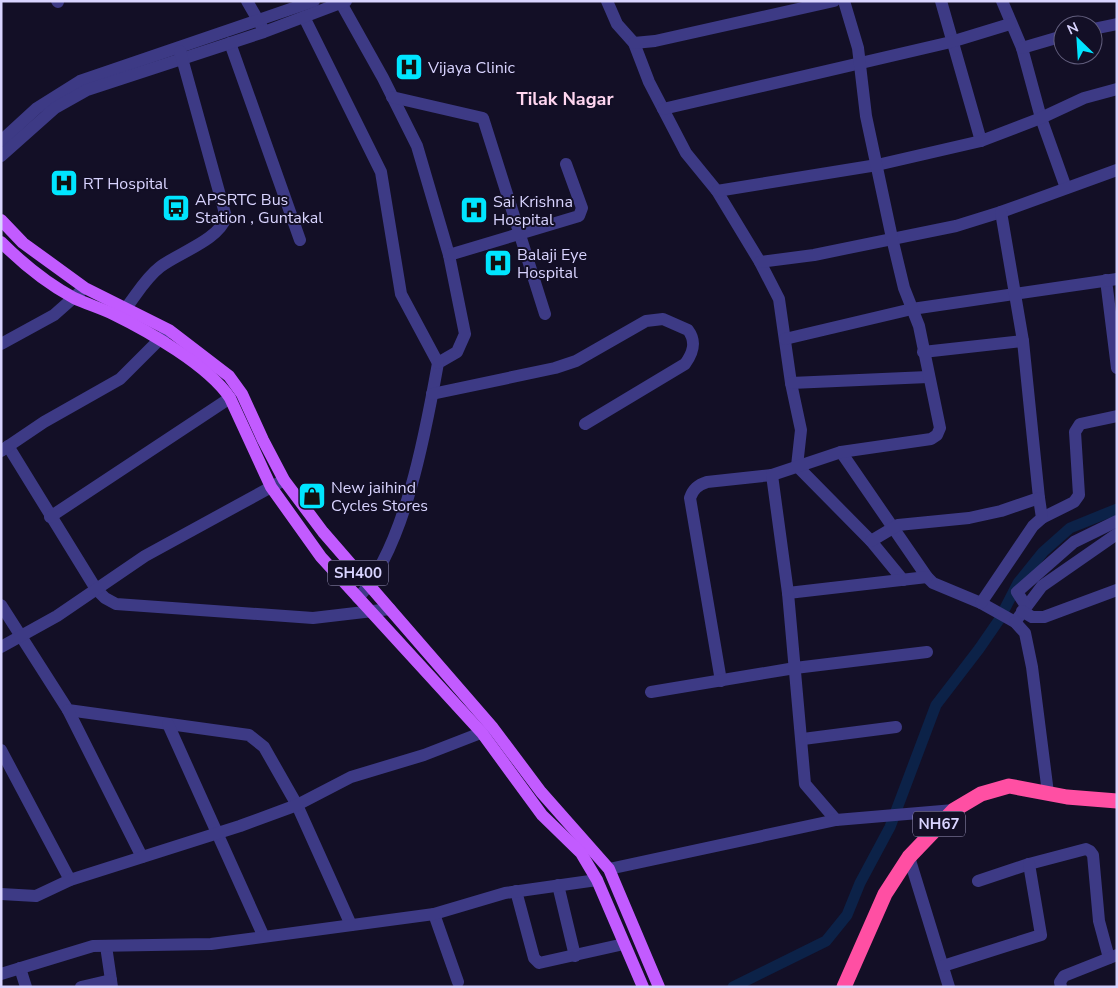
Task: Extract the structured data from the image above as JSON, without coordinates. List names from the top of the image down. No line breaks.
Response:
{"streets":{"highway":["NH67"],"main road":["SH400"]},"districts":["Tilak Nagar"],"places":{"hospital":["Vijaya Clinic","RT Hospital","Sai Krishna Hospital","Balaji Eye Hospital"],"bus stop":["APSRTC Bus Station , Guntakal"],"shop":["New jaihind Cycles Stores"]},"north":"top left"}
